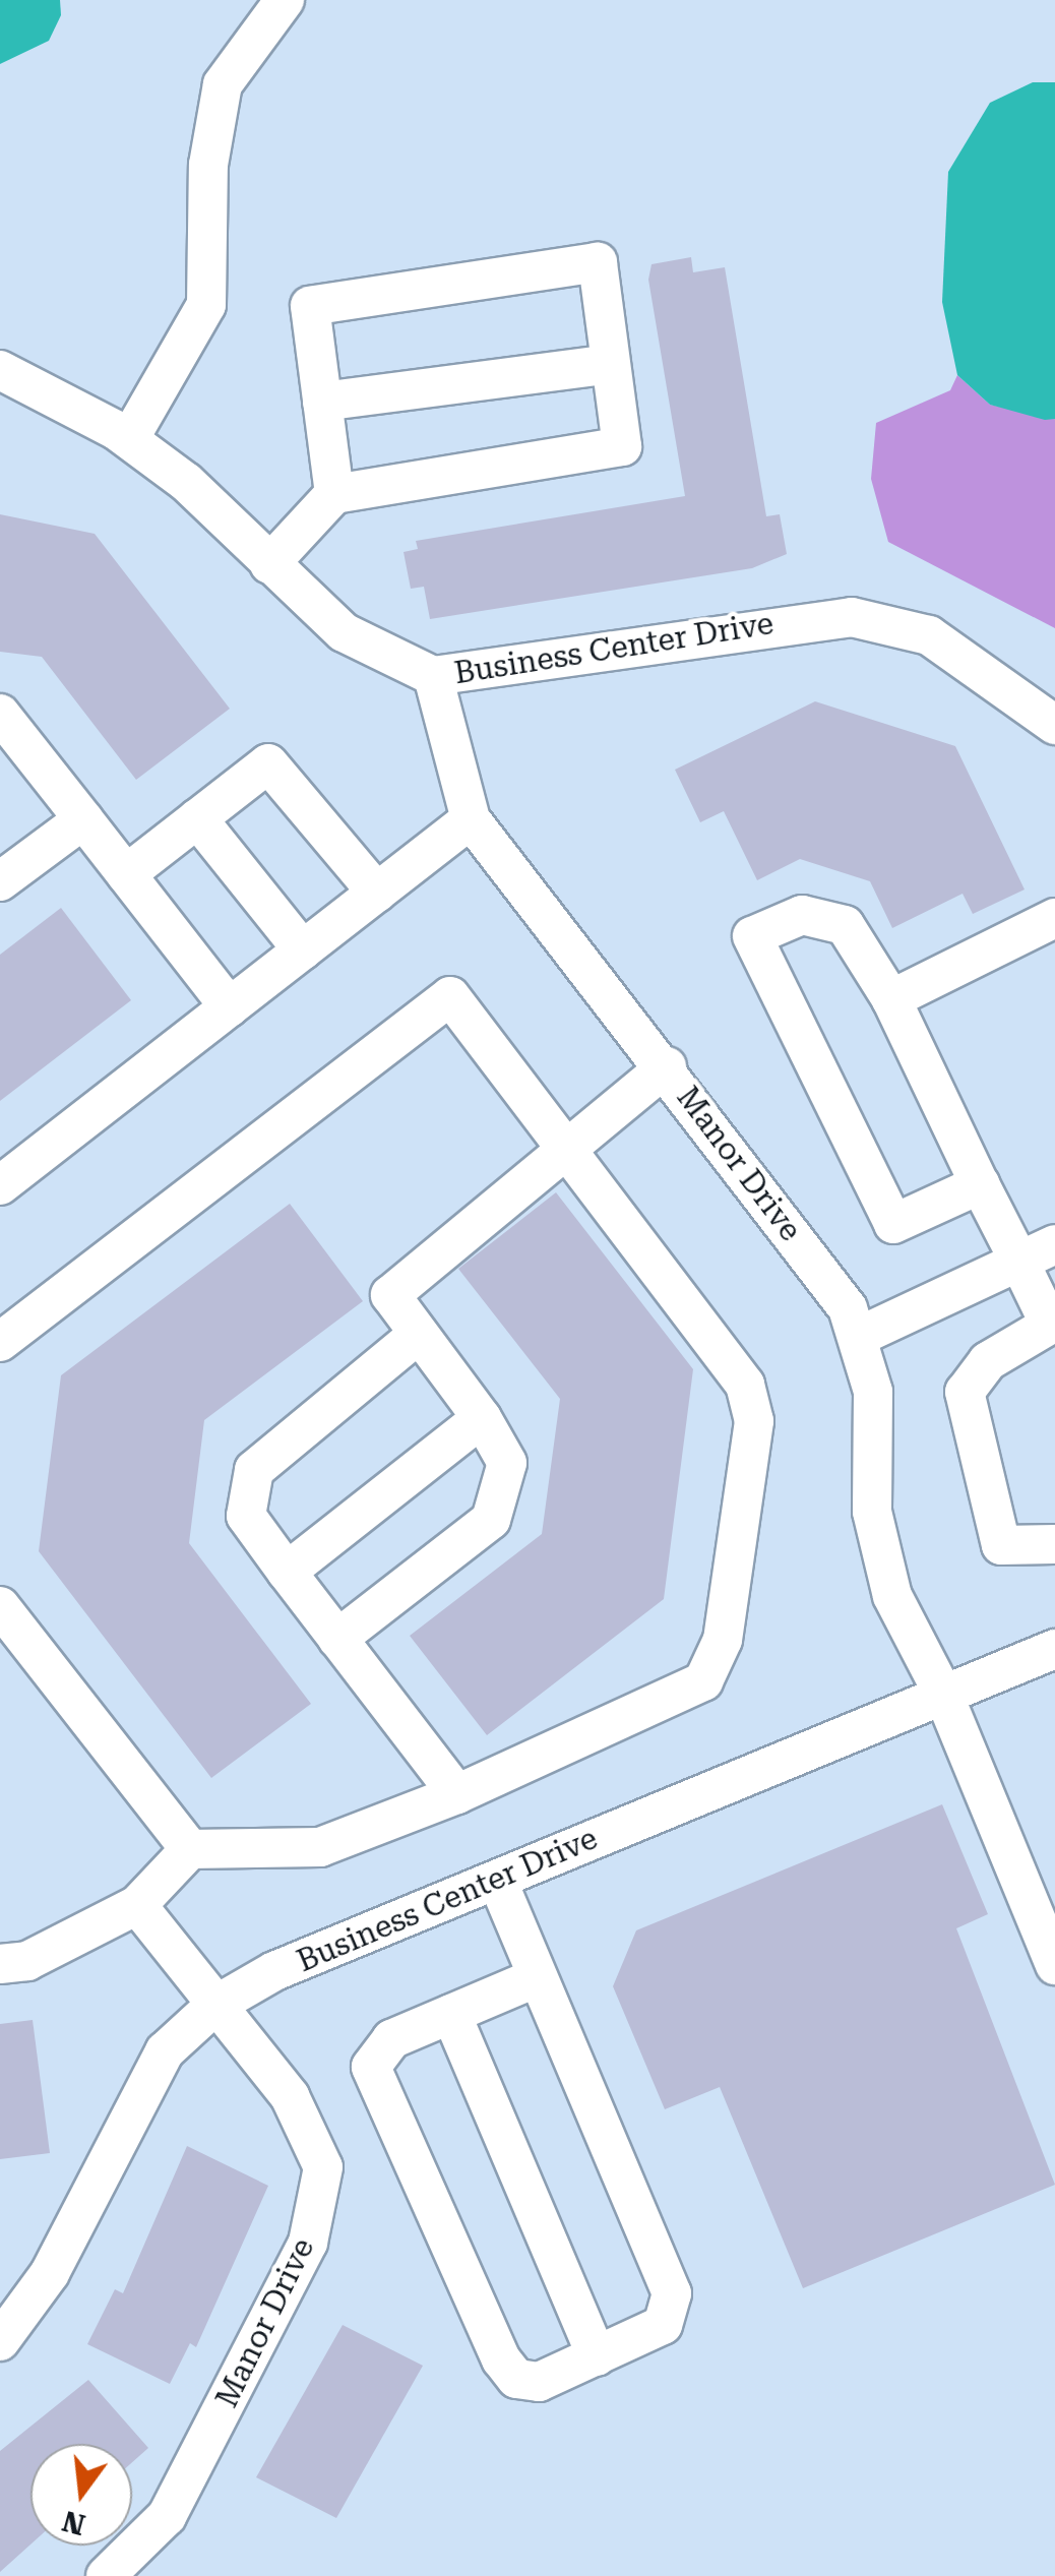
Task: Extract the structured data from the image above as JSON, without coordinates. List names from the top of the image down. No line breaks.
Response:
{"streets":{"street":["Business Center Drive","Manor Drive"]},"crossings":[["Business Center Drive","Manor Drive"]],"north":"bottom"}
